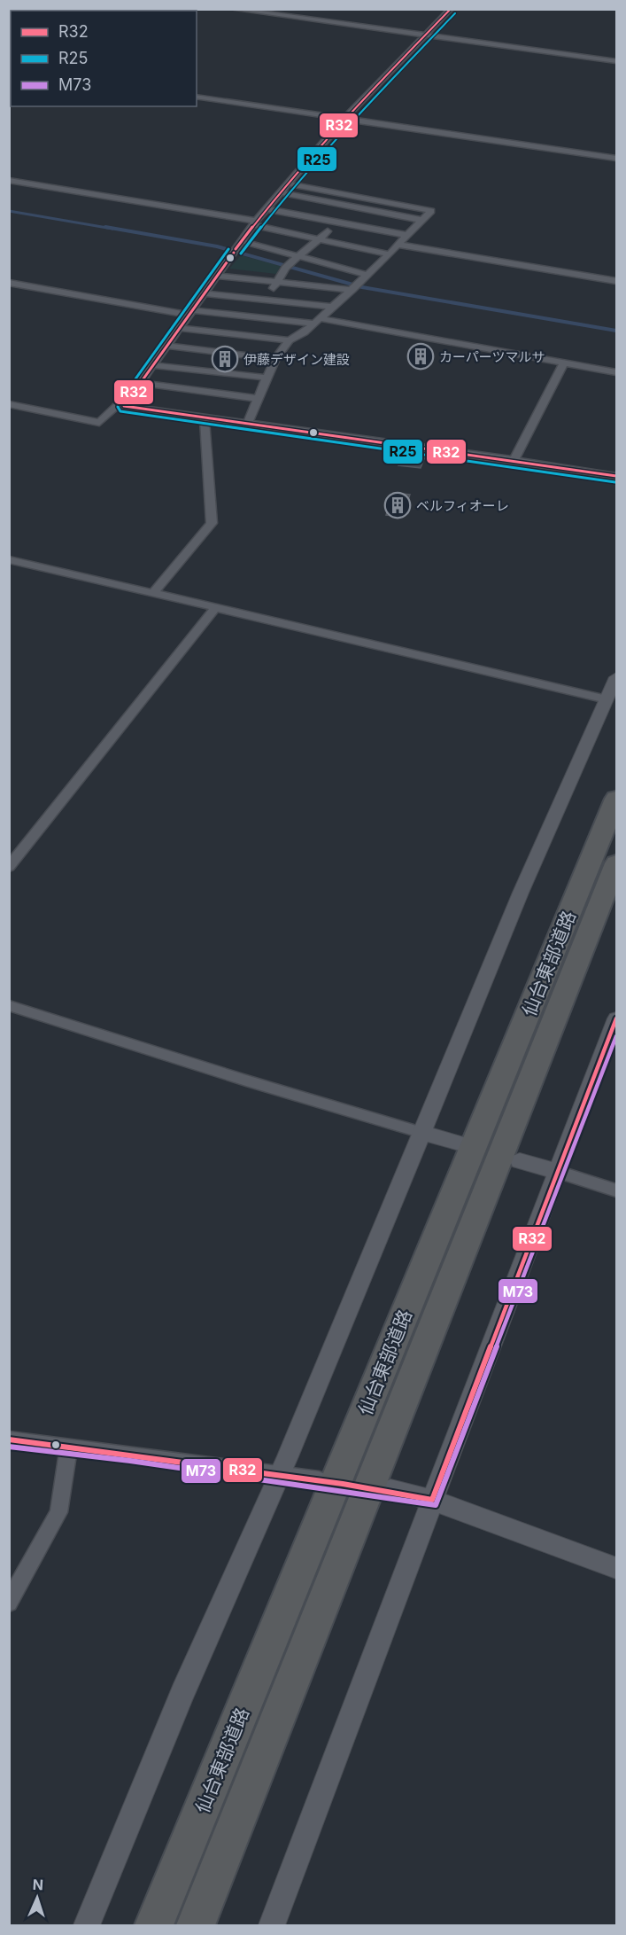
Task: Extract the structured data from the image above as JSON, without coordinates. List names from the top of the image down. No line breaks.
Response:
{"streets":{"highway":["仙台東部道路"]},"places":{"building":["カーパーツマルサ","伊藤デザイン建設","ベルフィオーレ"]},"lines":["transit line R32","transit line R25","transit line M73"],"legend":["R32","R25","M73"],"north":"top"}
